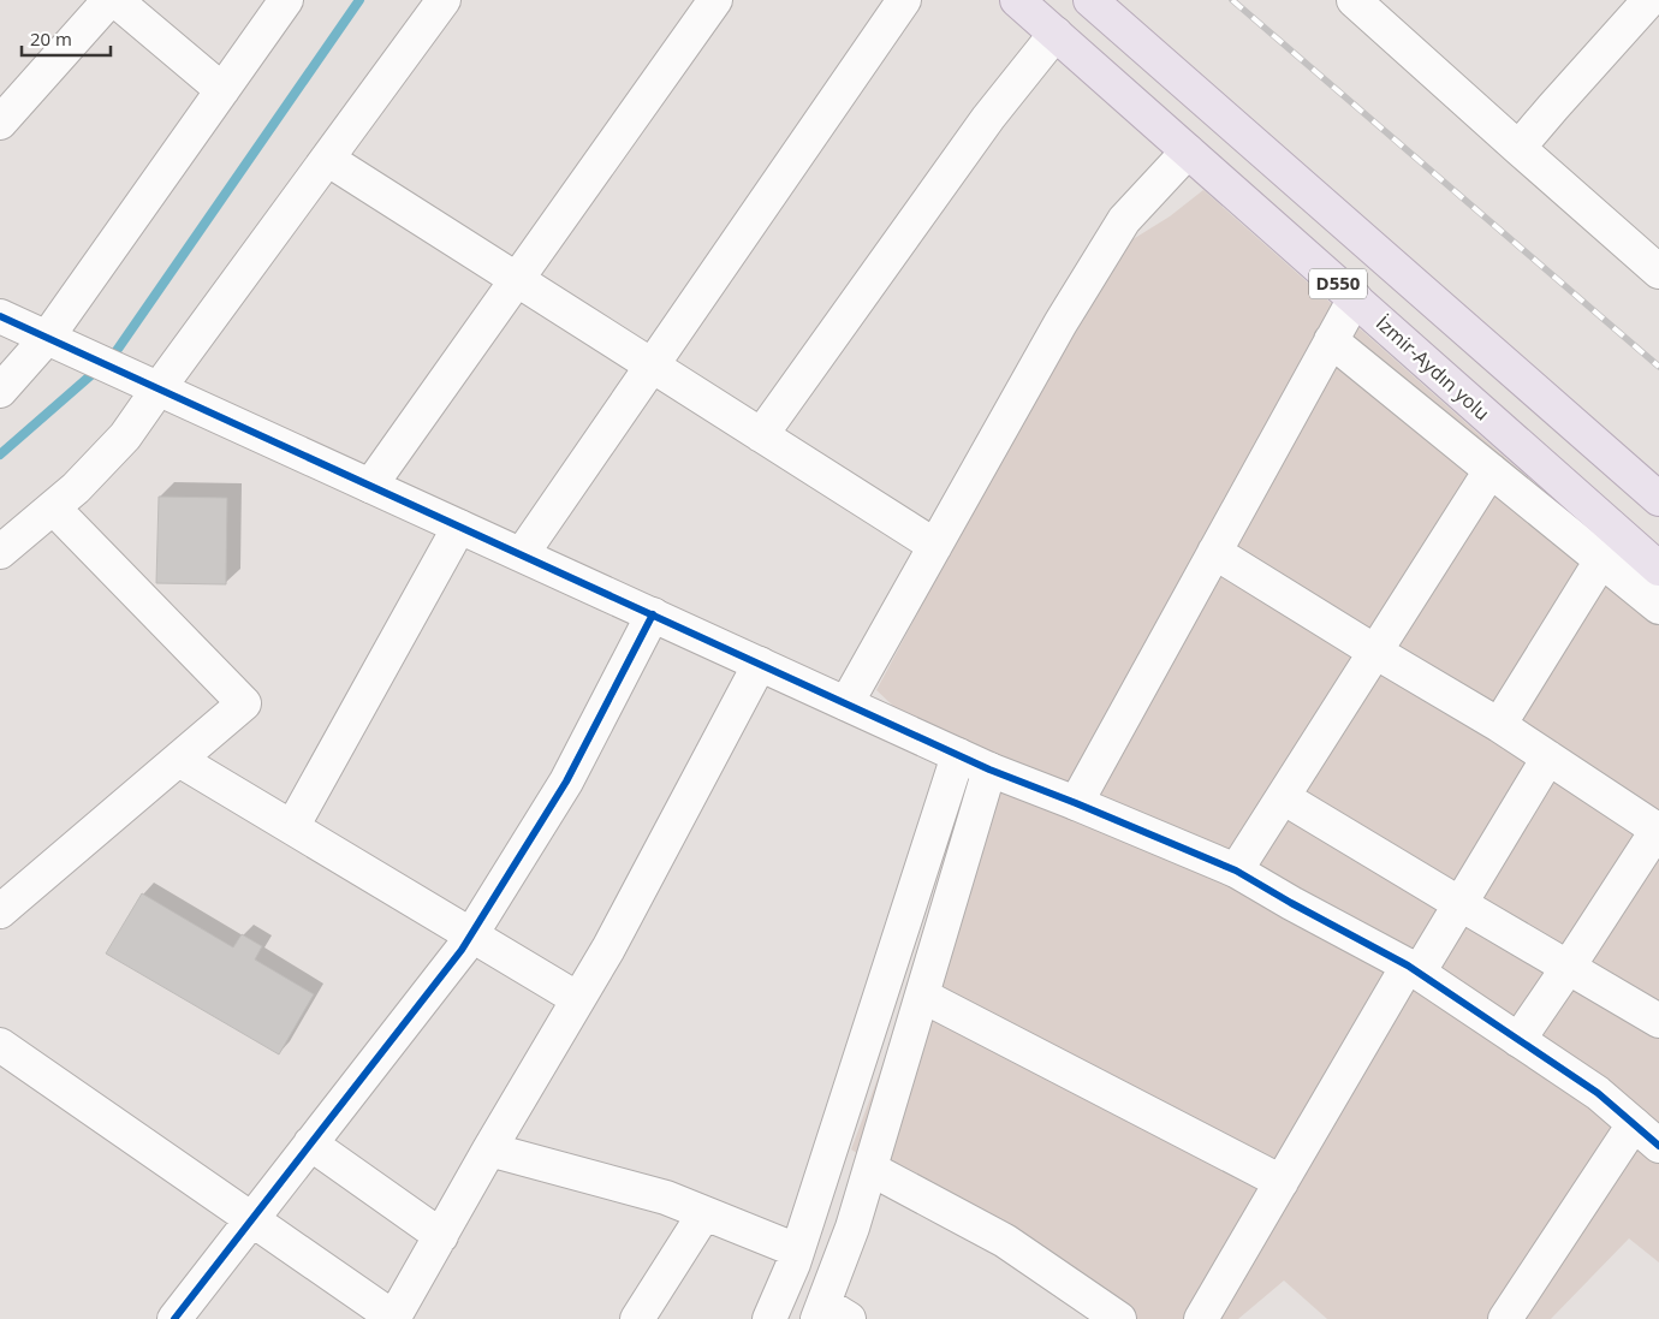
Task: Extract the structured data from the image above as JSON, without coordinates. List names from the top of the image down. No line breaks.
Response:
{"streets":{"highway":["D550","İzmir-Aydın yolu"]},"scale_bar":"20 m"}
